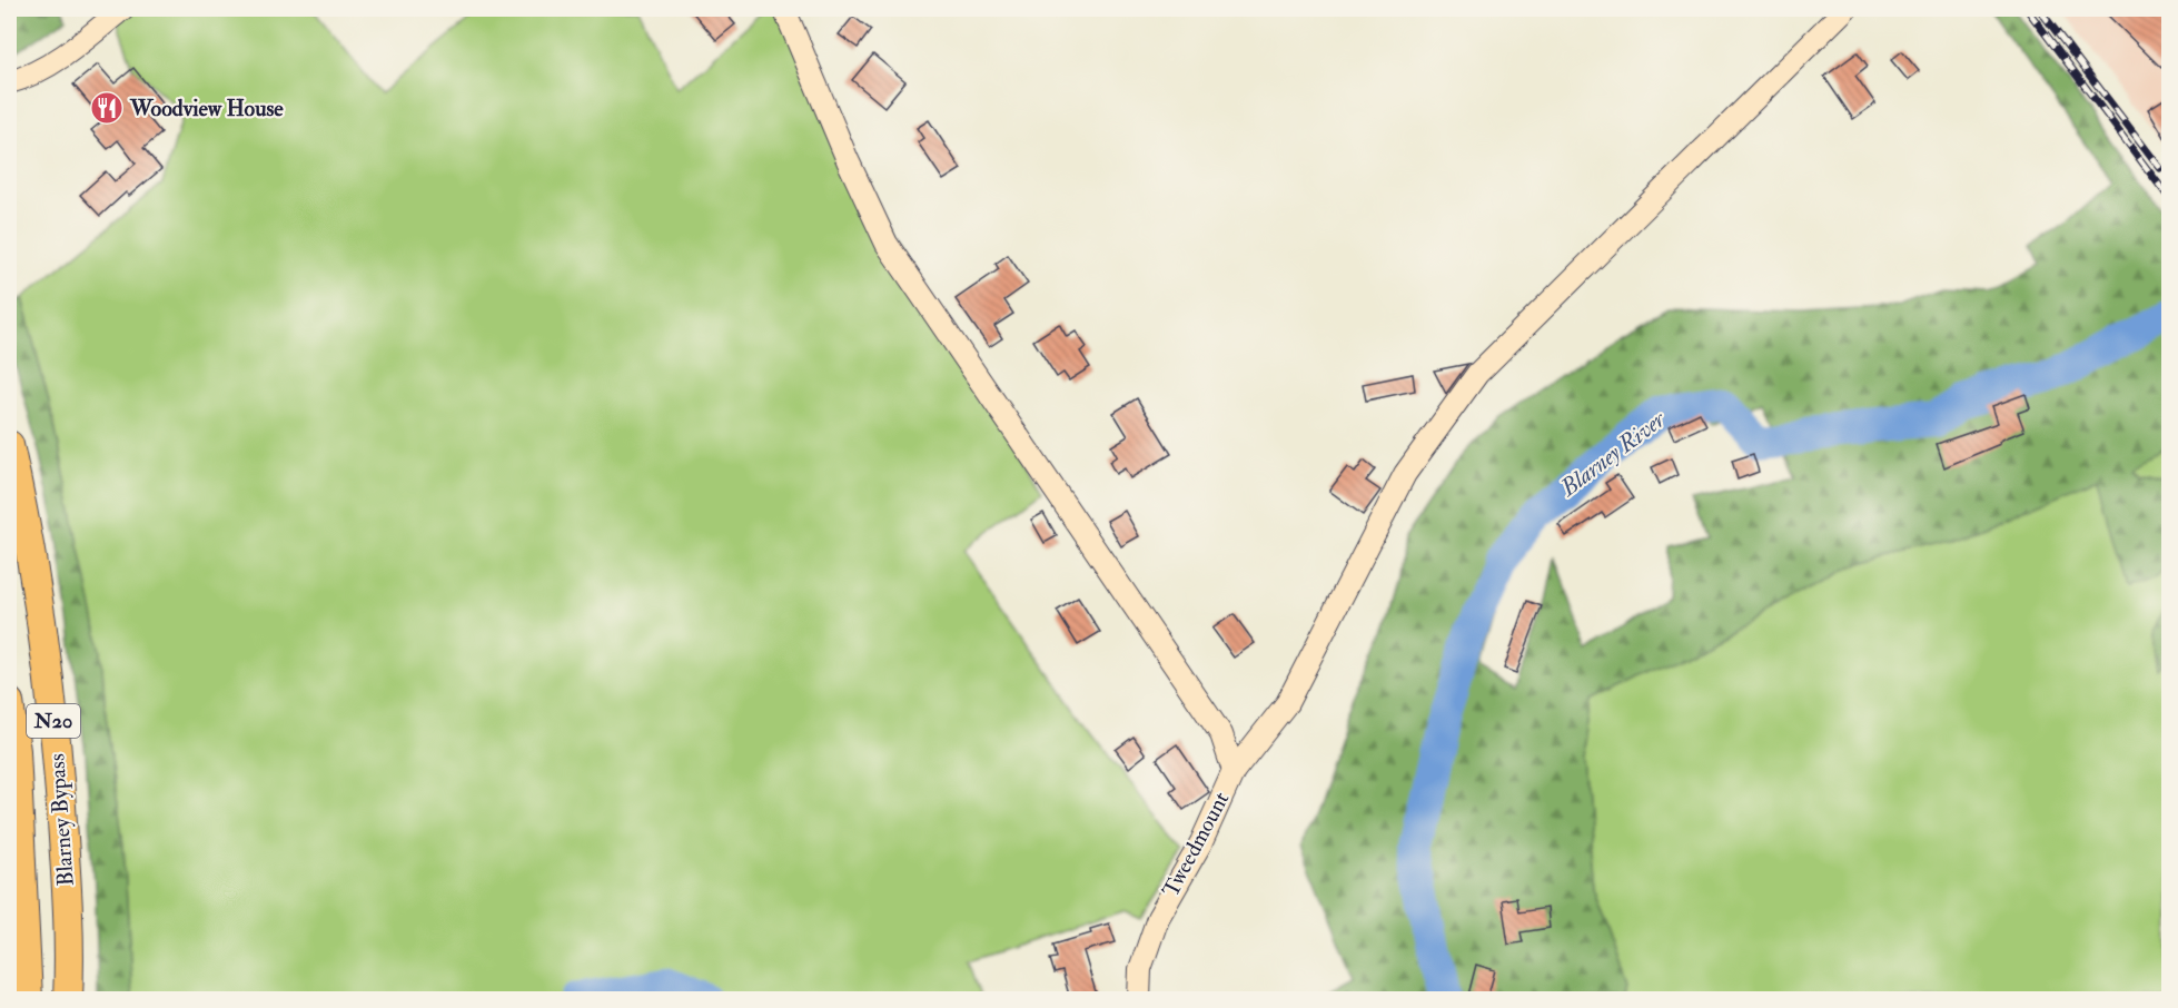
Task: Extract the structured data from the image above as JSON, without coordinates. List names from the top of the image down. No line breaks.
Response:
{"streets":{"highway":["N20","Blarney Bypass"],"street":["Tweedmount"]},"water":["Blarney River"],"places":{"restaurant":["Woodview House"]}}
